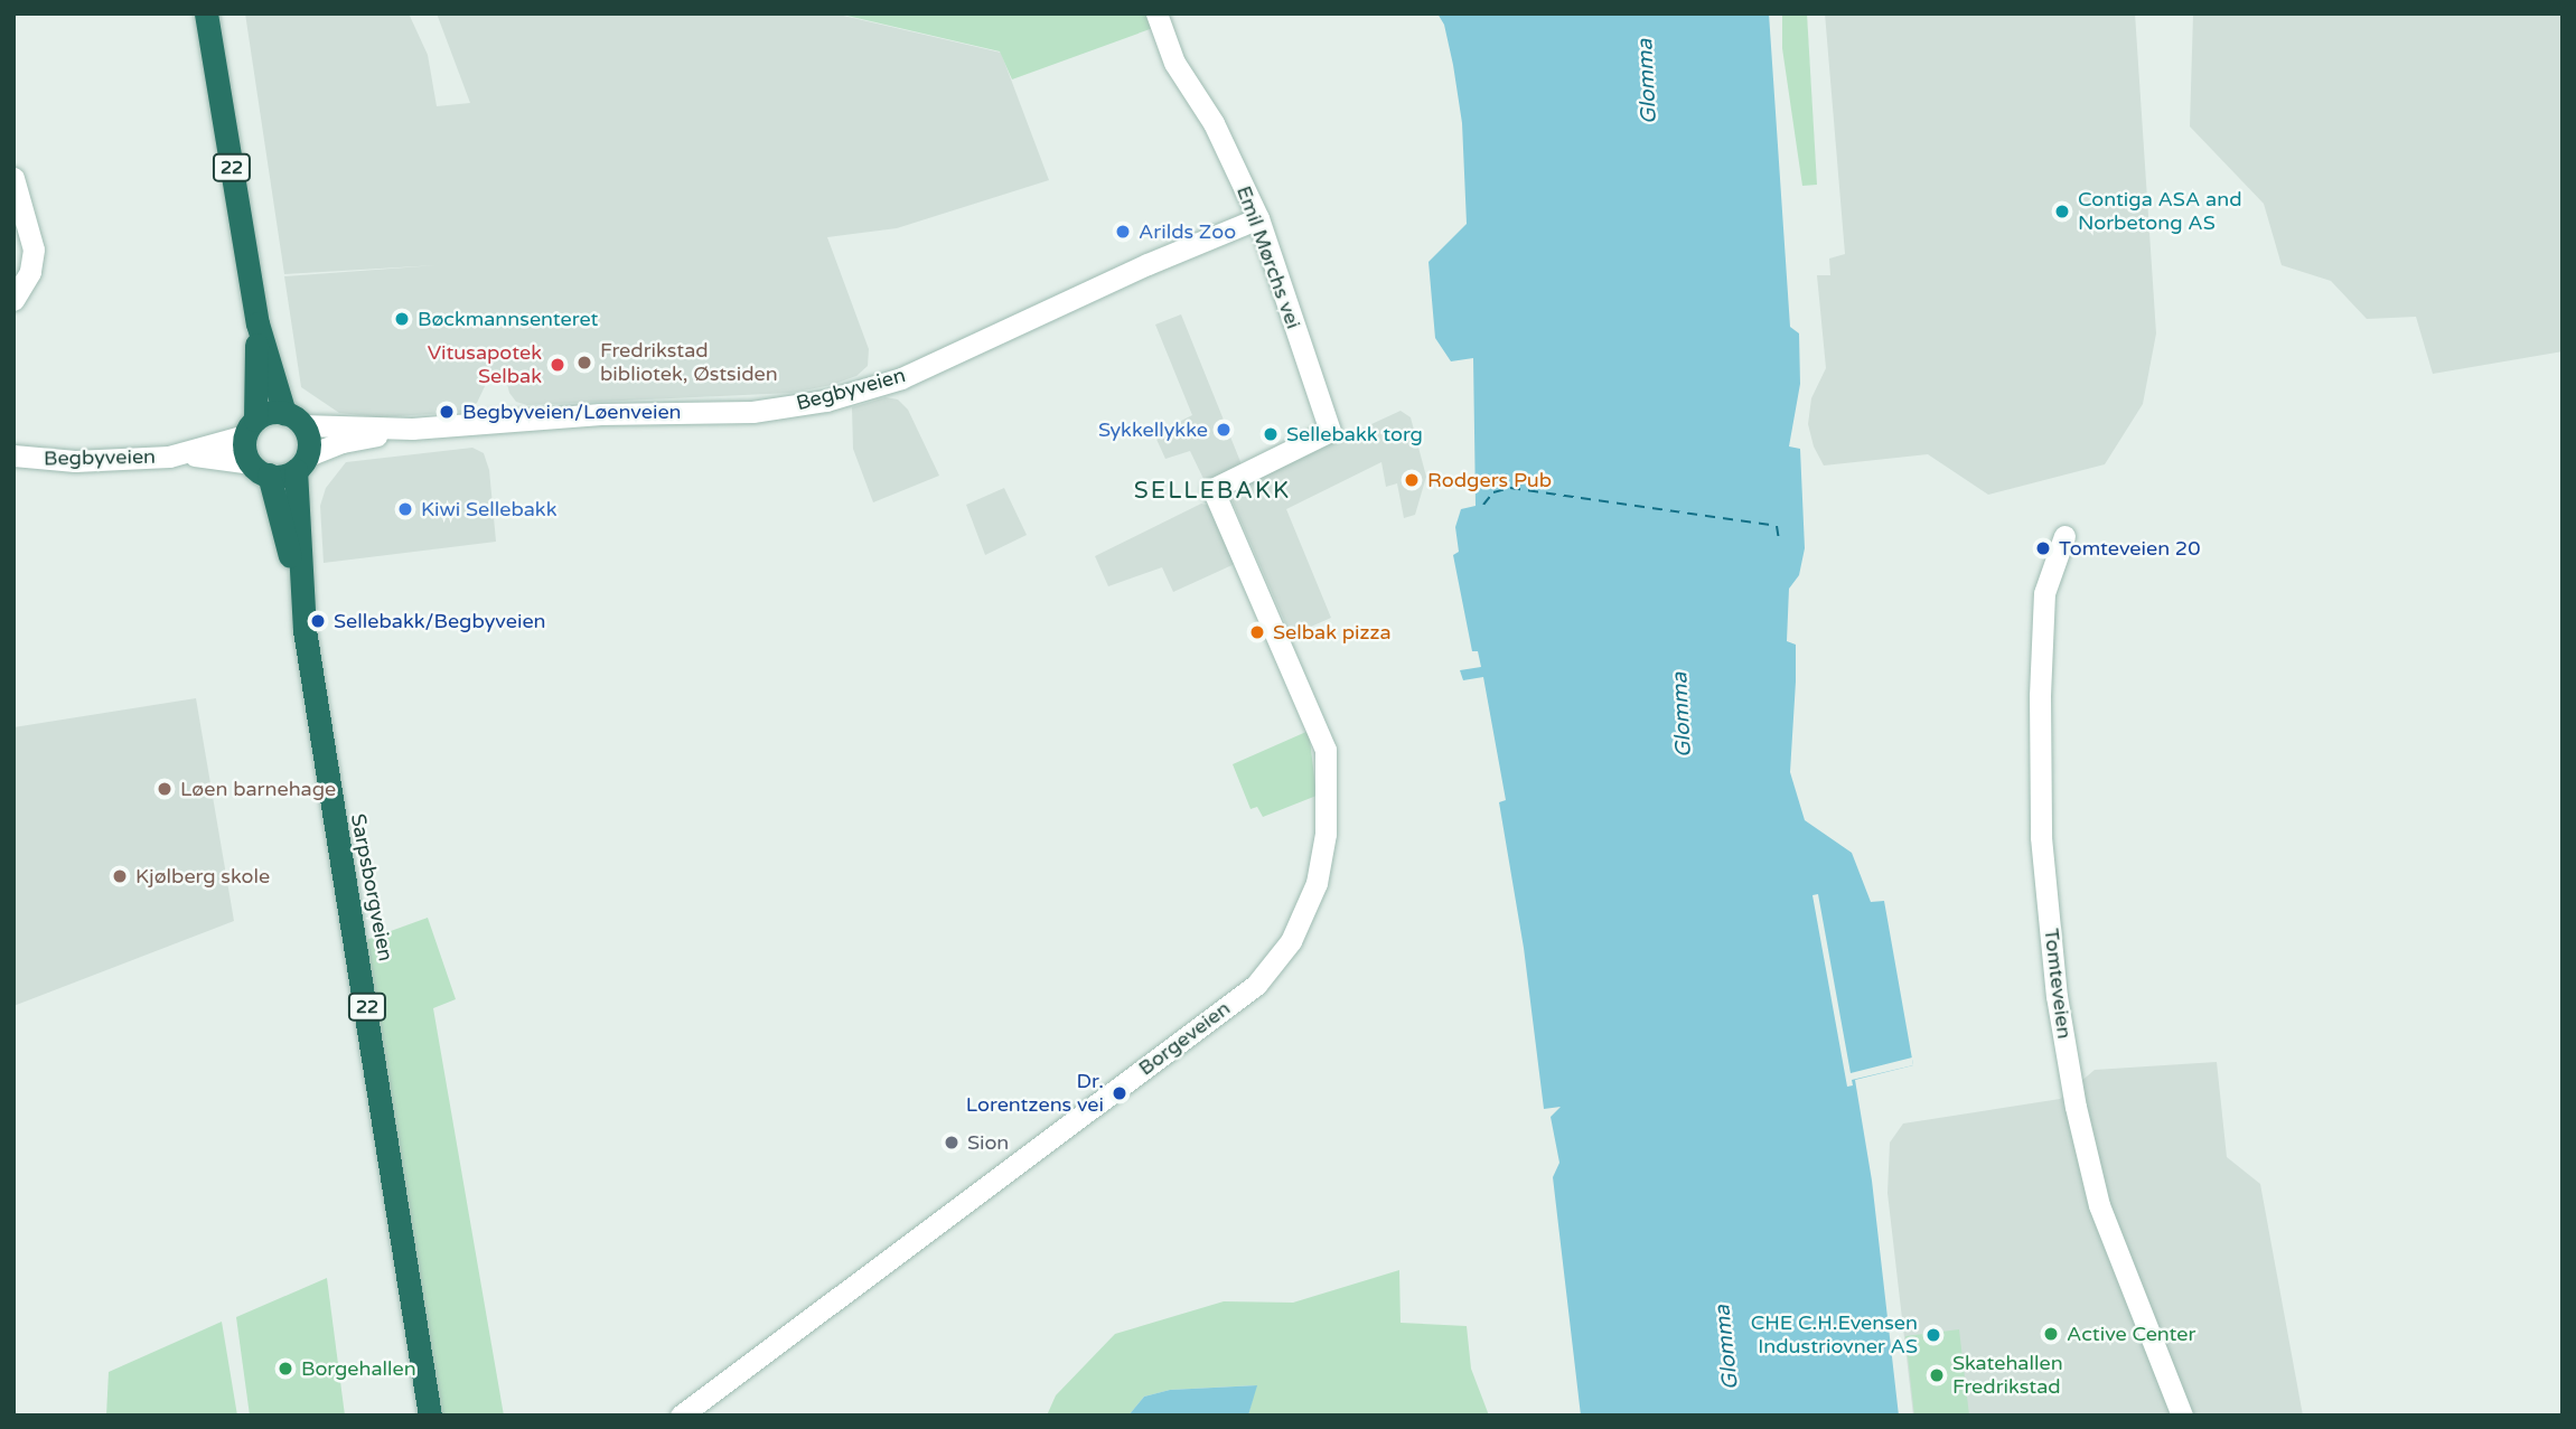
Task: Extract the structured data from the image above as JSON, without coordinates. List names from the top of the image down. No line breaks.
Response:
{"streets":{"highway":["22","Sarpsborgveien"],"main road":["Emil Mørchs vei","Begbyveien","Tomteveien","Borgeveien"]},"crossings":[["22","Begbyveien"],["22","Sarpsborgveien"],["Emil Mørchs vei","Begbyveien"],["Emil Mørchs vei","Borgeveien"],["Begbyveien","Sarpsborgveien"]],"districts":["SELLEBAKK"],"water":["Glomma"],"places":["Contiga ASA and Norbetong AS","Arilds Zoo","Bøckmannsenteret","Fredrikstad bibliotek, Østsiden","Vitusapotek Selbak","Begbyveien/Løenveien","Sykkellykke","Sellebakk torg","Rodgers Pub","Kiwi Sellebakk","Tomteveien 20","Sellebakk/Begbyveien","Selbak pizza","Løen barnehage","Kjølberg skole","Dr. Lorentzens vei","Sion","Active Center","CHE C.H.Evensen Industriovner AS","Borgehallen","Skatehallen Fredrikstad"]}
